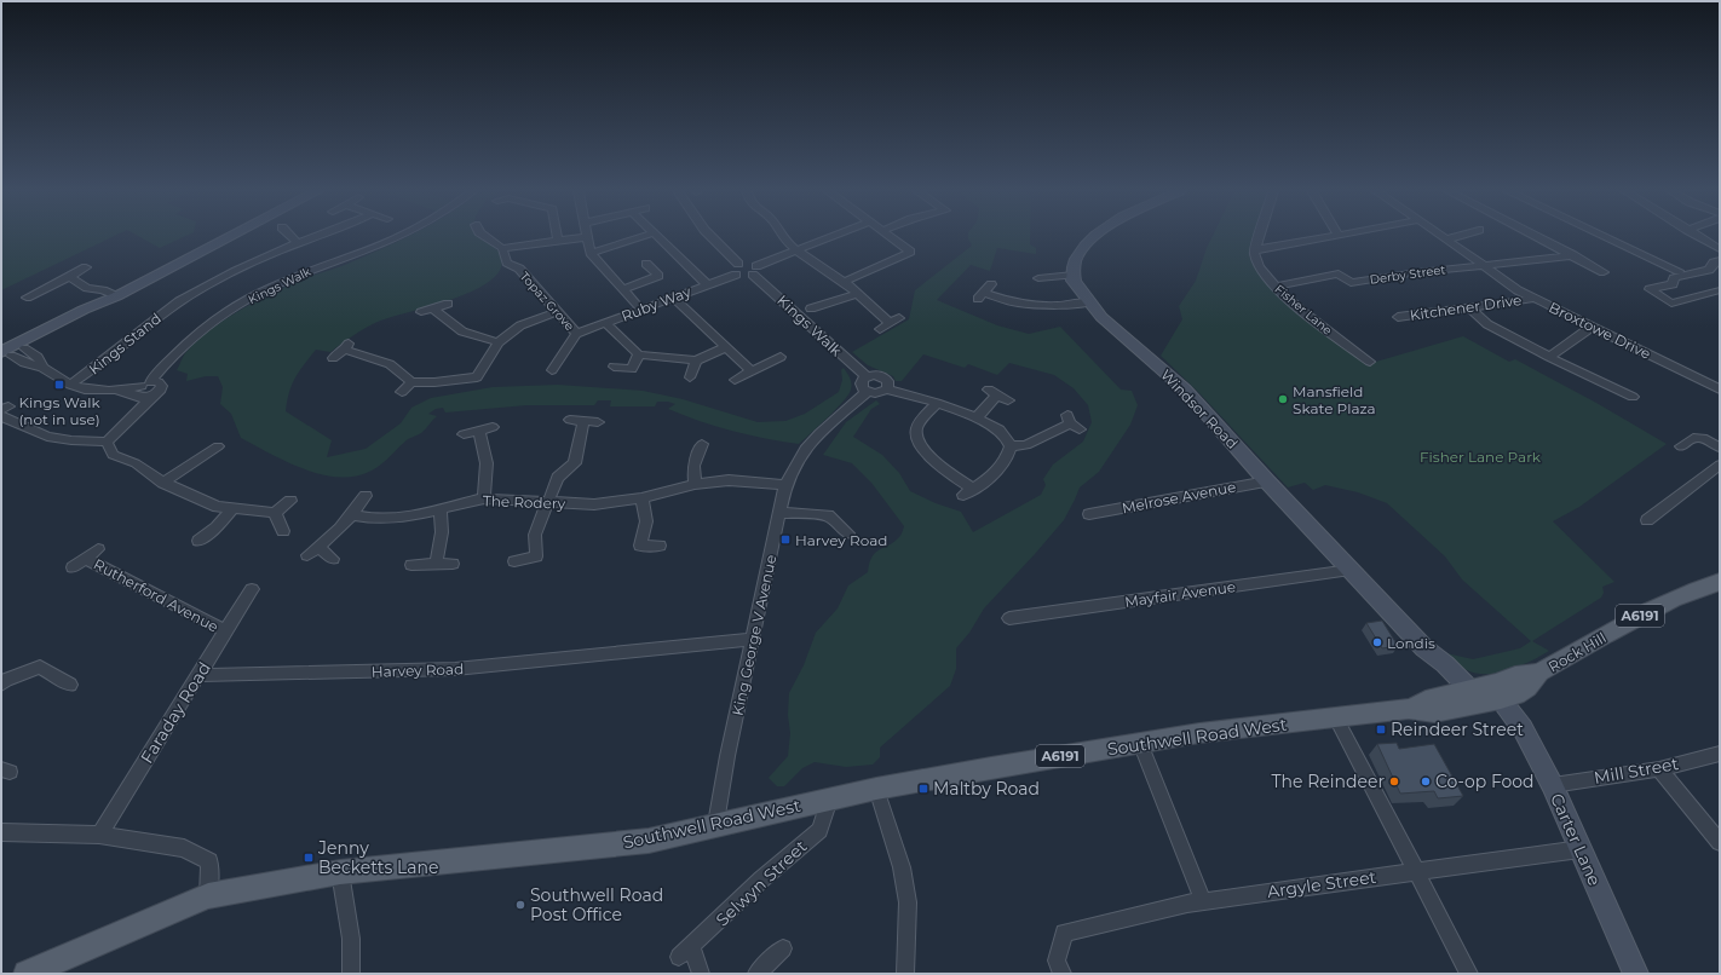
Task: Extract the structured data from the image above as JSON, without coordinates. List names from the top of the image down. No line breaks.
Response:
{"streets":{"main road":["Windsor Road","A6191","Rock Hill","Southwell Road West","Carter Lane"],"street":["Derby Street","Kings Walk","Topaz Grove","Ruby Way","Kitchener Drive","Fisher Lane","Broxtowe Drive","Kings Stand","Melrose Avenue","The Rodery","Mayfair Avenue","Rutherford Avenue","King George V Avenue","Harvey Road","Faraday Road","Mill Street","Selwyn Street","Argyle Street"]},"crossings":[["Derby Street","Fisher Lane"],["Derby Street","Broxtowe Drive"],["Kings Walk","Ruby Way"],["Kings Walk","King George V Avenue"],["Topaz Grove","Ruby Way"],["Kitchener Drive","Broxtowe Drive"],["Windsor Road","Melrose Avenue"],["Windsor Road","Mayfair Avenue"],["Windsor Road","Rock Hill"],["Windsor Road","Southwell Road West"],["Windsor Road","Carter Lane"],["The Rodery","King George V Avenue"],["Rutherford Avenue","Faraday Road"],["King George V Avenue","Harvey Road"],["King George V Avenue","Southwell Road West"],["Rock Hill","Southwell Road West"],["Rock Hill","Carter Lane"],["Harvey Road","Faraday Road"],["Southwell Road West","Carter Lane"],["Southwell Road West","Selwyn Street"],["Mill Street","Carter Lane"],["Carter Lane","Argyle Street"]],"parks":["Fisher Lane Park"],"places":{"transit":["Kings Walk (not in use)","Harvey Road","Reindeer Street","Maltby Road","Jenny Becketts Lane"],"other":["Mansfield Skate Plaza","Londis","The Reindeer","Co-op Food","Southwell Road Post Office"]}}
